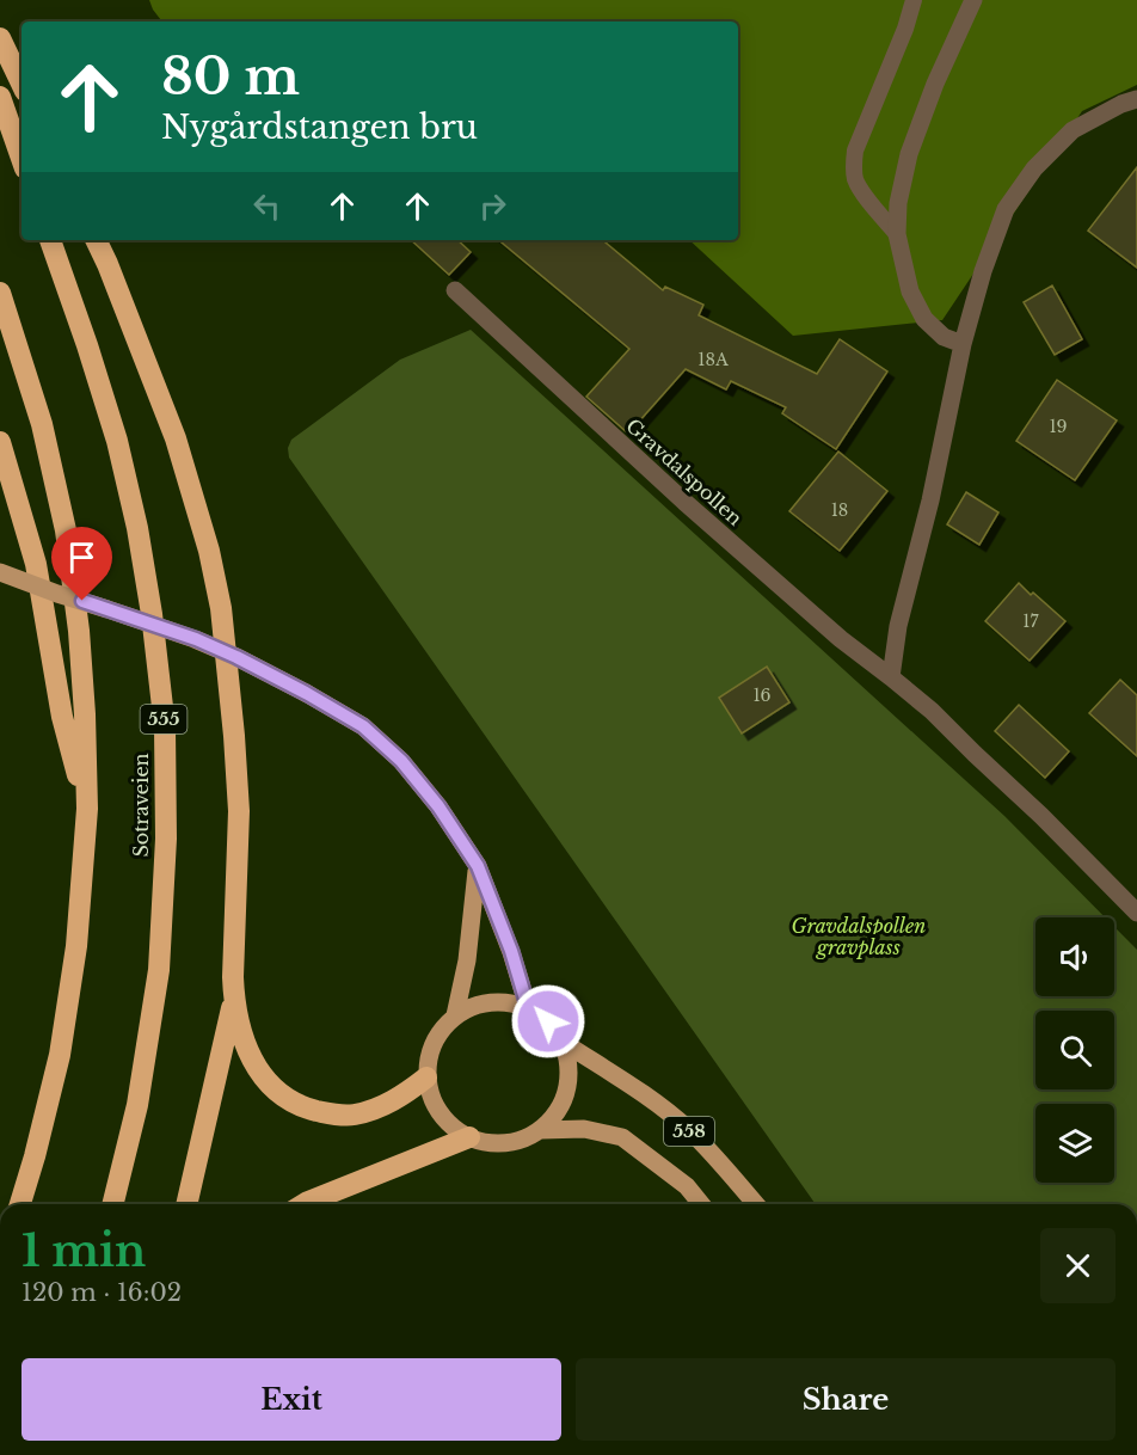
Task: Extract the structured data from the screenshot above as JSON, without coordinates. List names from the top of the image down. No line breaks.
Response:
{"streets":{"highway":["555","Sotraveien"],"main road":["558"],"street":["Gravdalspollen"]},"parks":["Gravdalspollen gravplass"],"house_numbers":["18A","19","18","17","16"],"page":{"turn":["80 m","Nygårdstangen bru"],"heading":["1 min","120 m · 16:02"],"buttons":["Exit","Share"]}}
